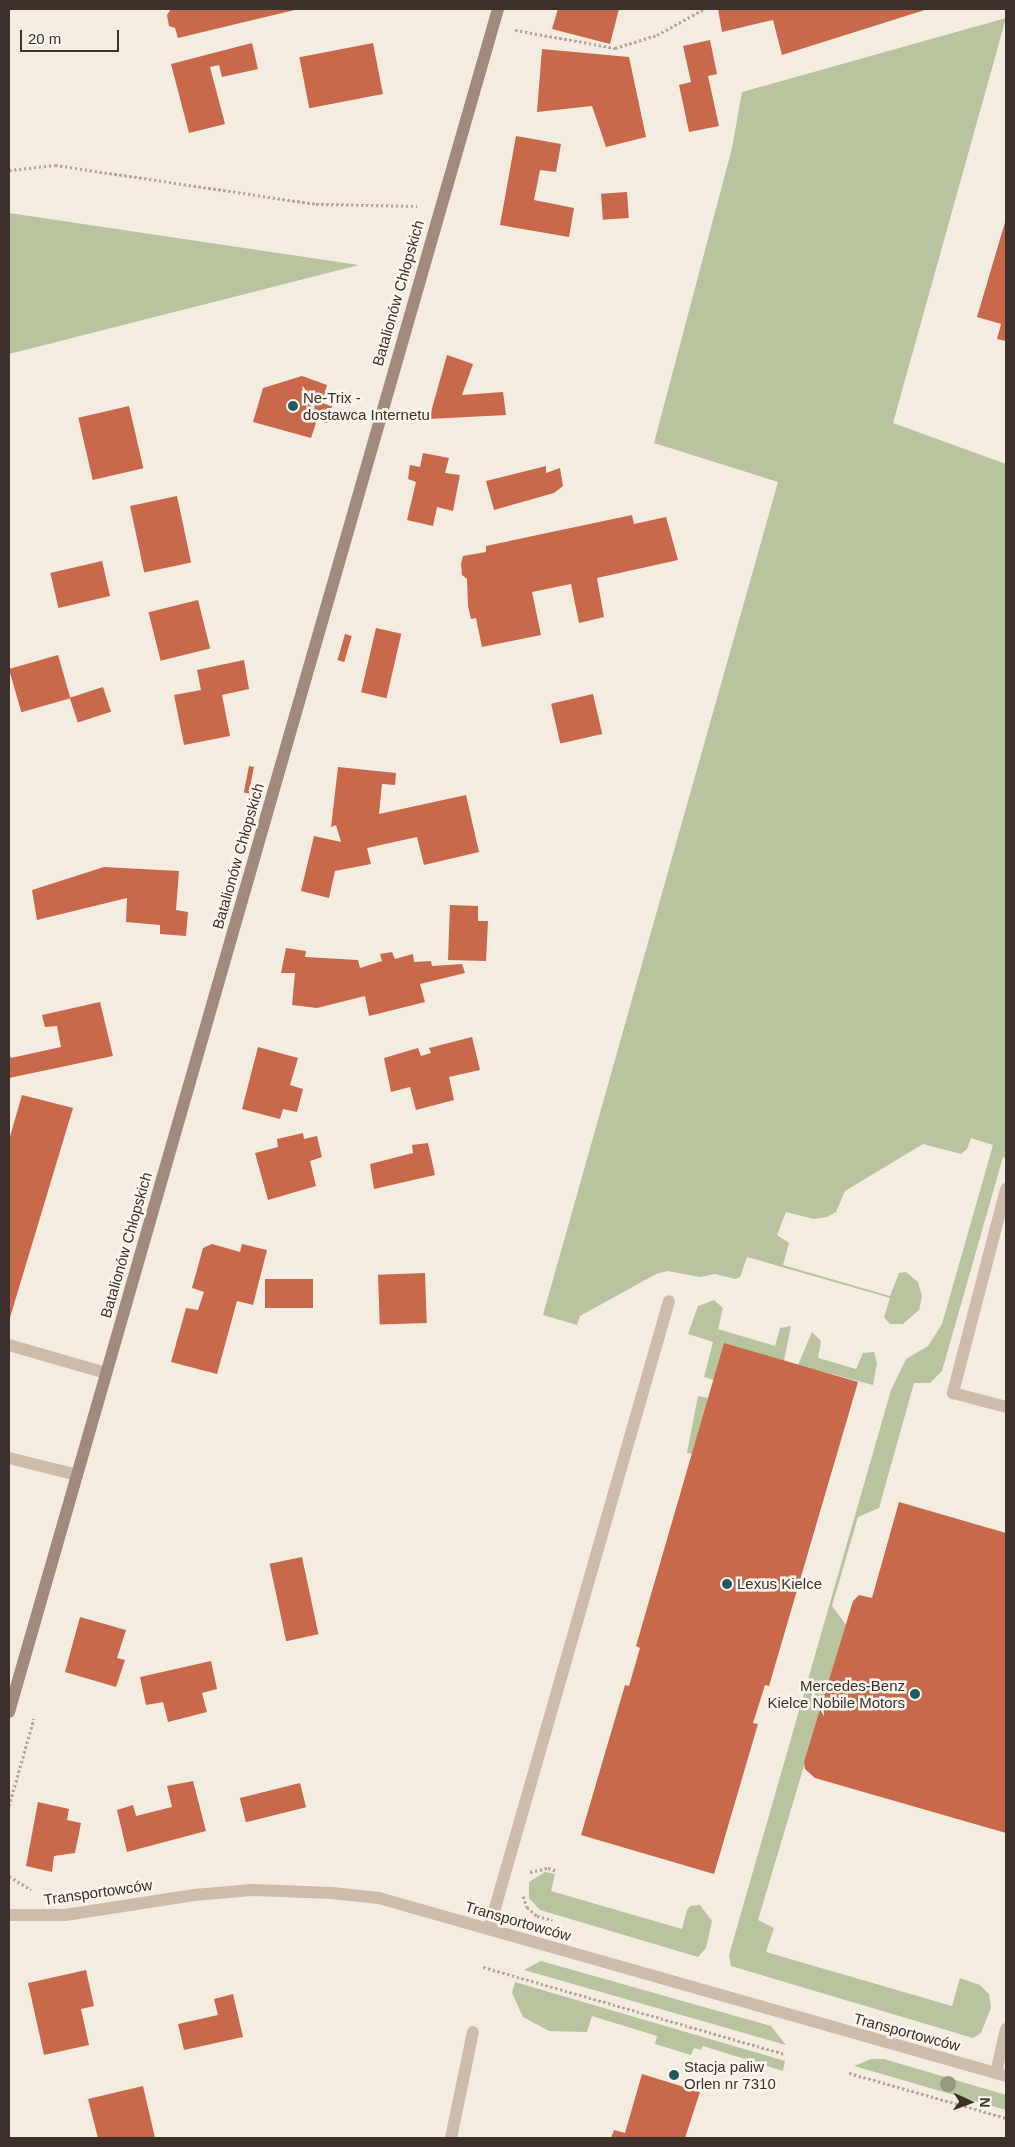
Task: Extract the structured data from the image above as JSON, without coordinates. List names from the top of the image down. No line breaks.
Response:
{"streets":{"street":["Batalionów Chłopskich","Transportowców"]},"places":["Ne-Trix - dostawca Internetu","Lexus Kielce","Mercedes-Benz Kielce Nobile Motors","Stacja paliw Orlen nr 7310"],"scale_bar":"20 m","north":"right"}
